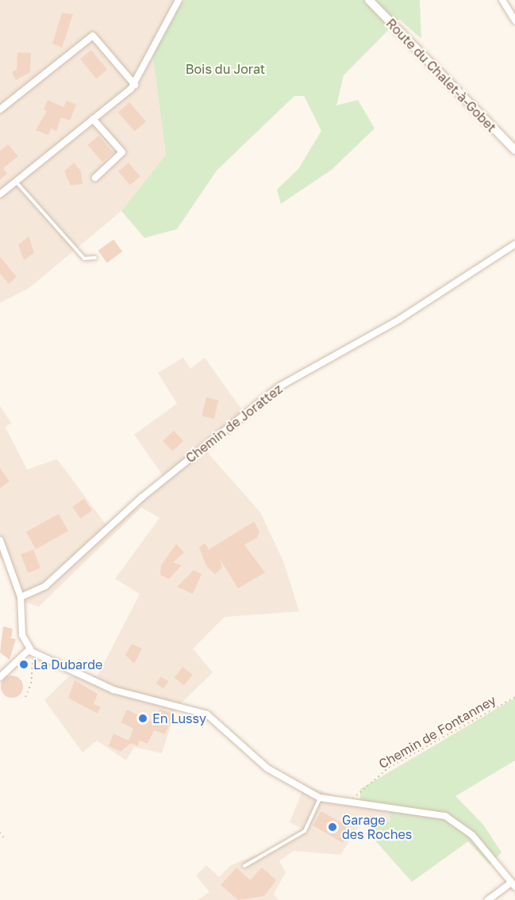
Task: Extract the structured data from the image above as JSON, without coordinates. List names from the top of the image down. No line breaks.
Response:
{"streets":{"main road":["Route du Chalet-à-Gobet"],"street":["Chemin de Jorattez"],"path":["Chemin de Fontanney"]},"parks":["Bois du Jorat"],"places":["La Dubarde","En Lussy","Garage des Roches"]}
